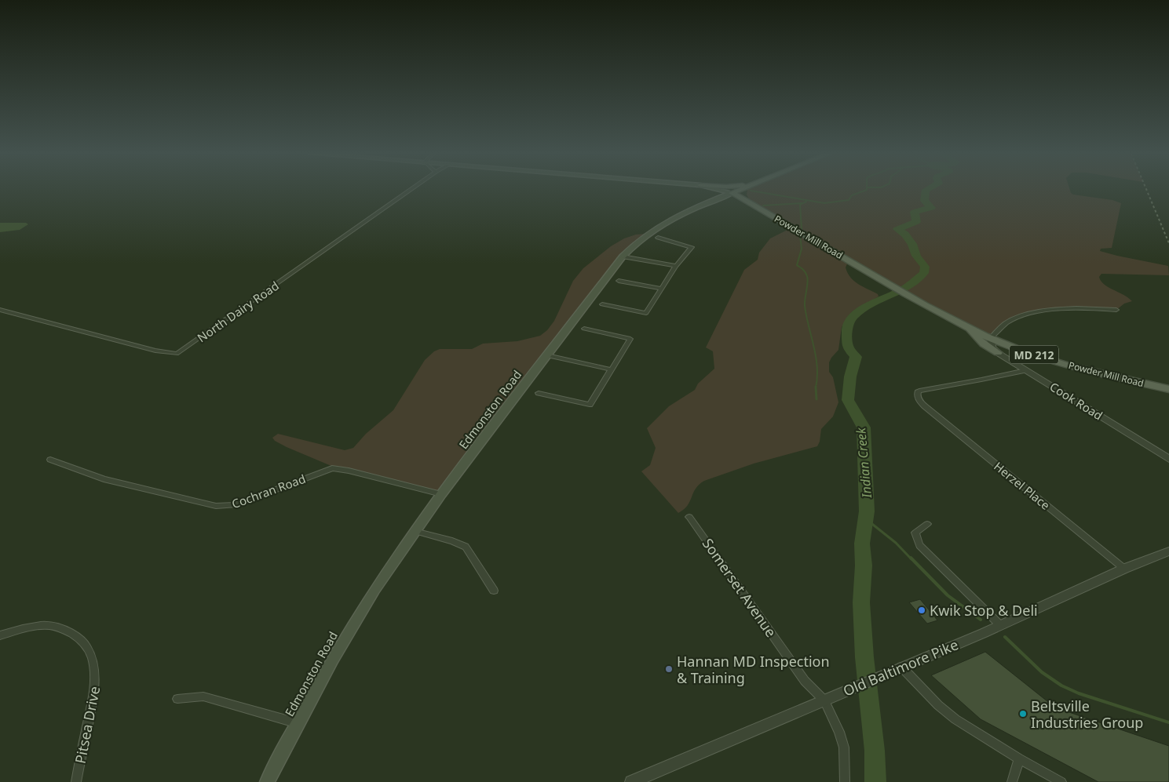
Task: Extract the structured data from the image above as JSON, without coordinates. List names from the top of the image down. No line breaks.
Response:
{"streets":{"main road":["Powder Mill Road","MD 212","Edmonston Road"],"street":["North Dairy Road","Cook Road","Herzel Place","Cochran Road","Somerset Avenue","Old Baltimore Pike","Pitsea Drive"]},"crossings":[["Powder Mill Road","Edmonston Road"],["Cook Road","Herzel Place"],["Edmonston Road","Cochran Road"],["Herzel Place","Old Baltimore Pike"],["Somerset Avenue","Old Baltimore Pike"]],"water":["Indian Creek"],"places":["Kwik Stop & Deli","Hannan MD Inspection & Training","Beltsville Industries Group"]}
